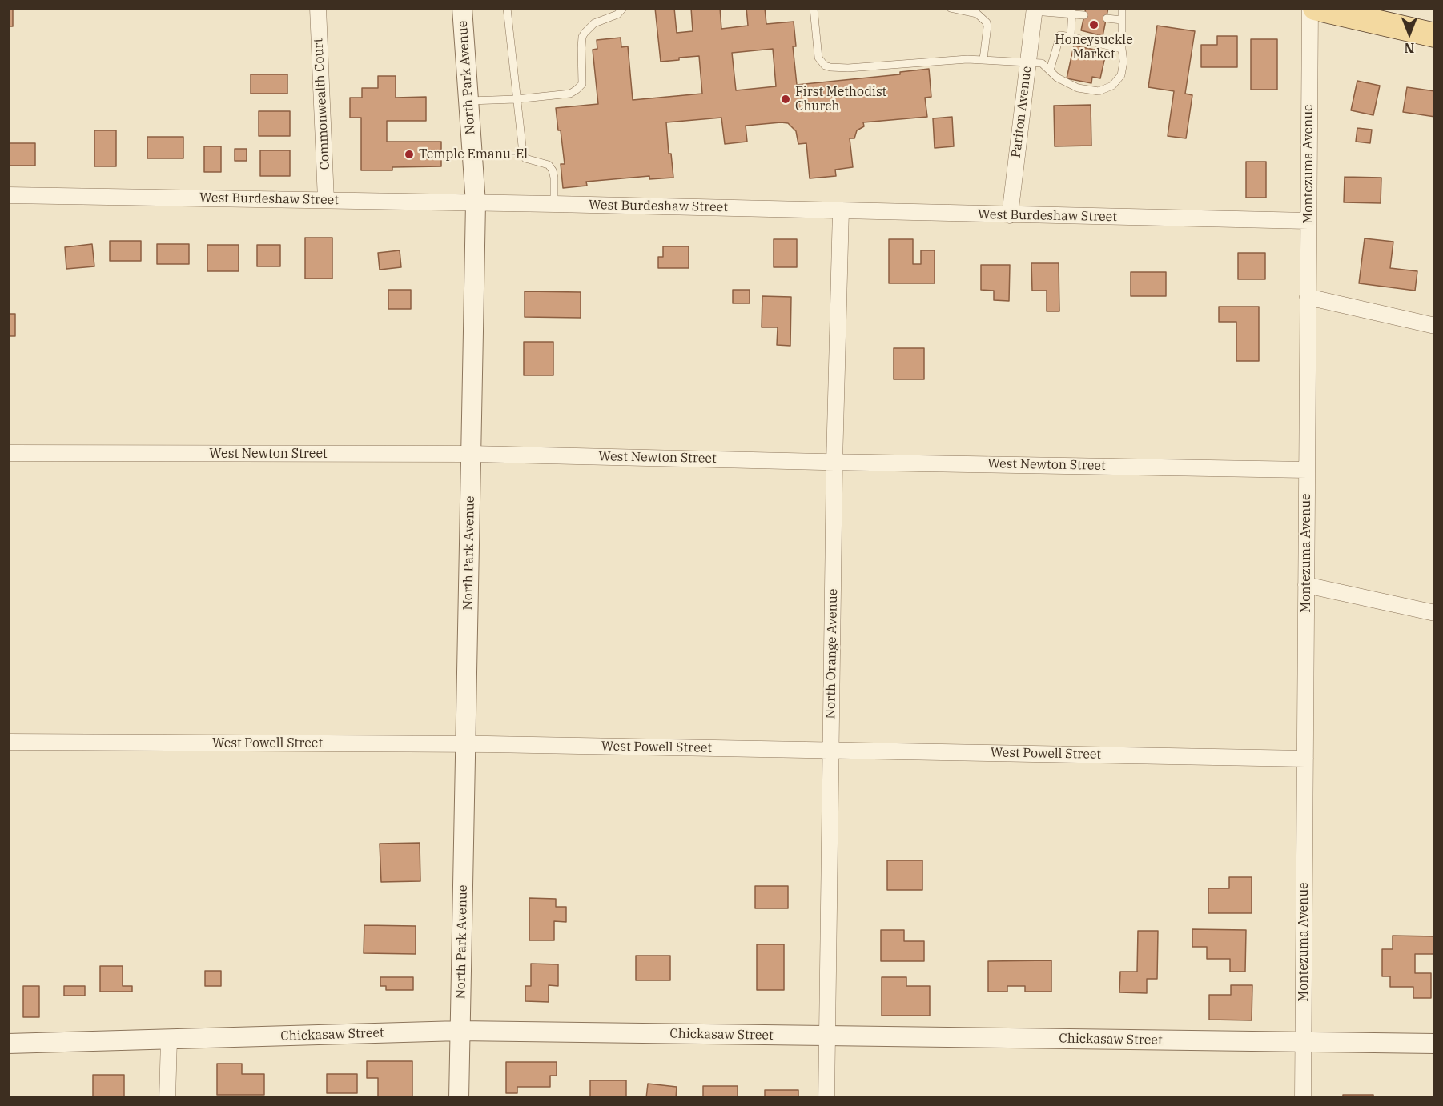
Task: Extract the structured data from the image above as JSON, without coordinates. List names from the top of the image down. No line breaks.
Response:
{"streets":{"street":["North Park Avenue","Commonwealth Court","Pariton Avenue","Montezuma Avenue","West Burdeshaw Street","West Newton Street","North Orange Avenue","West Powell Street","Chickasaw Street"]},"crossings":[["North Park Avenue","West Burdeshaw Street"],["North Park Avenue","West Newton Street"],["North Park Avenue","West Powell Street"],["North Park Avenue","Chickasaw Street"],["Commonwealth Court","West Burdeshaw Street"],["Pariton Avenue","West Burdeshaw Street"],["Montezuma Avenue","West Burdeshaw Street"],["Montezuma Avenue","West Newton Street"],["Montezuma Avenue","West Powell Street"],["Montezuma Avenue","Chickasaw Street"],["West Burdeshaw Street","North Orange Avenue"],["West Newton Street","North Orange Avenue"],["North Orange Avenue","West Powell Street"],["North Orange Avenue","Chickasaw Street"]],"places":["Honeysuckle Market","First Methodist Church","Temple Emanu-El"],"north":"bottom"}
